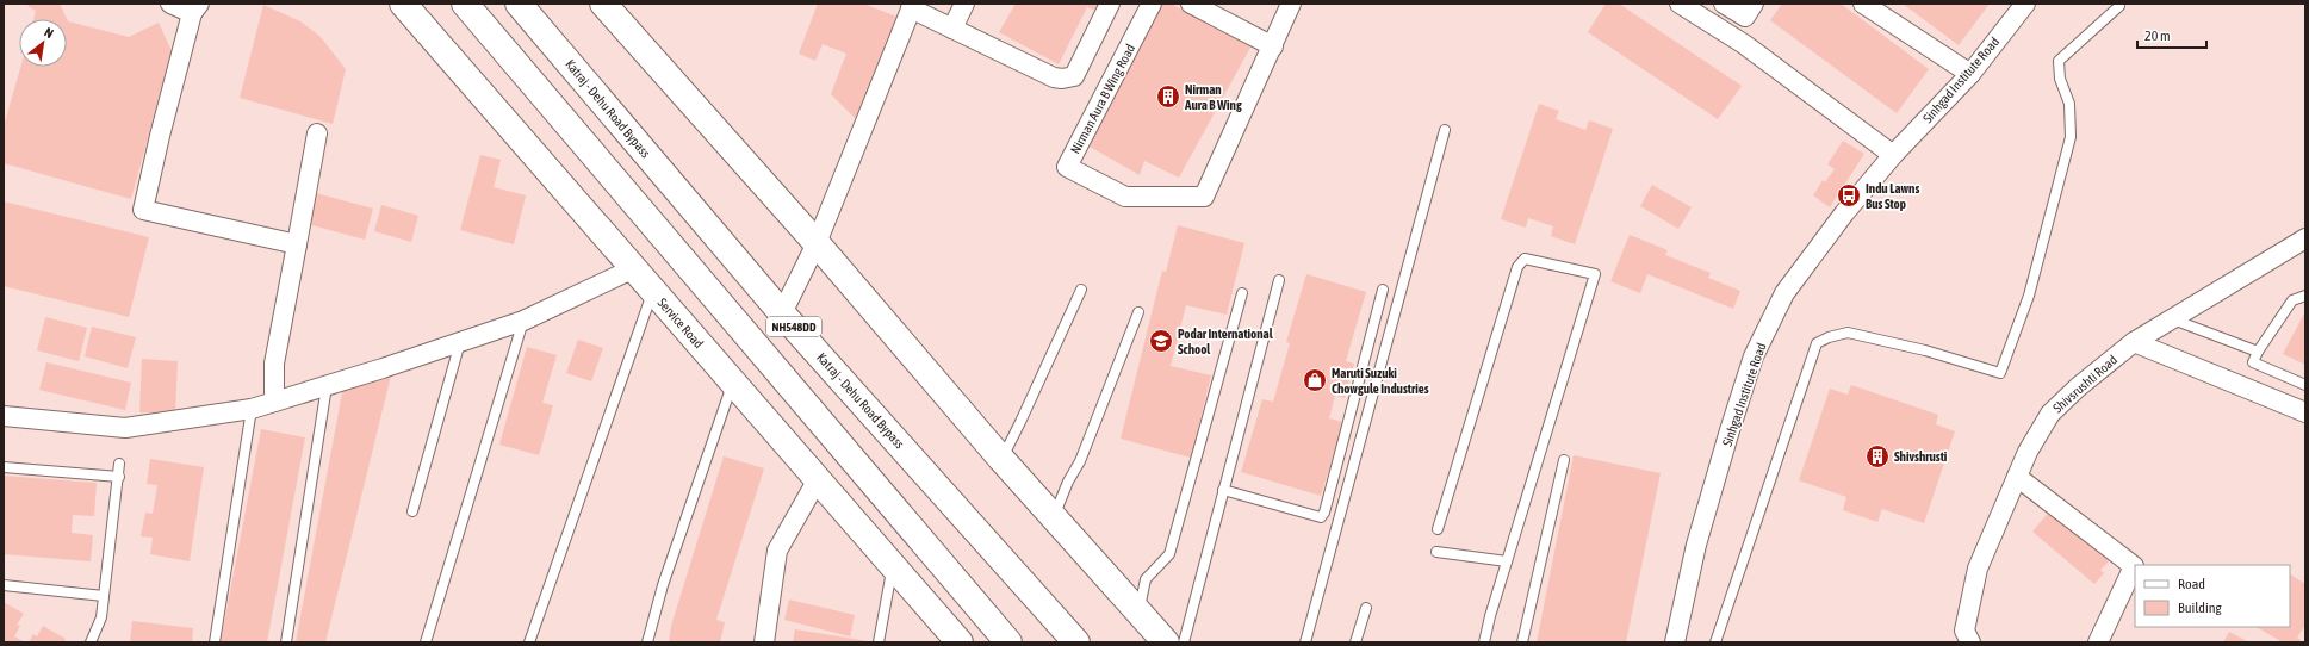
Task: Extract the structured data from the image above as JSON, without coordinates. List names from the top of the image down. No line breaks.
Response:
{"streets":{"main road":["Katraj - Dehu Road Bypass","Service Road","NH548DD"],"street":["Sinhgad Institute Road","Nirman Aura B Wing Road","Shivsrushti Road"]},"places":{"building":["Nirman Aura B Wing","Shivshrusti"],"bus stop":["Indu Lawns Bus Stop"],"school or university":["Podar International School"],"shop":["Maruti Suzuki Chowgule Industries"]},"legend":["Road","Building"],"scale_bar":"20 m","north":"top right"}
